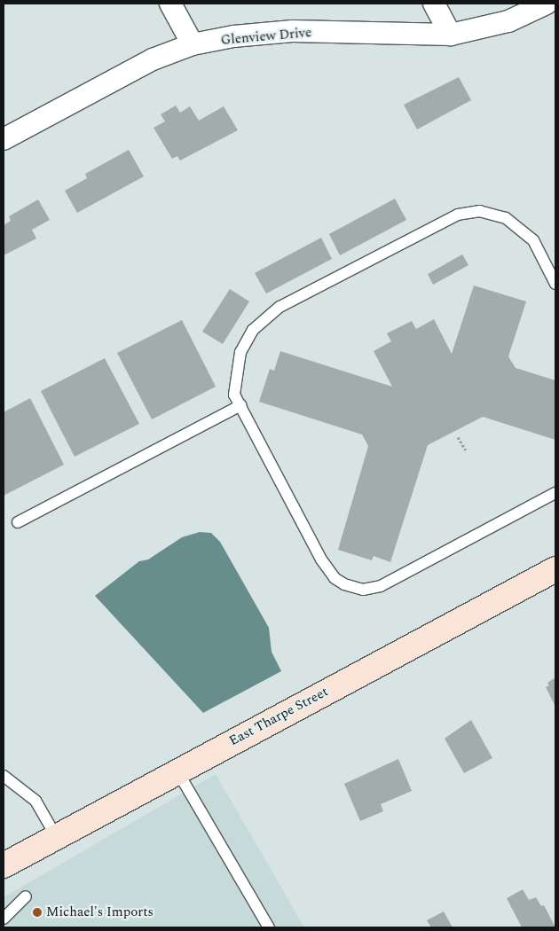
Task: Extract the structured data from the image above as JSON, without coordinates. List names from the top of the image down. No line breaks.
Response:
{"streets":{"main road":["East Tharpe Street"],"street":["Glenview Drive"]},"places":["Michael's Imports"]}
